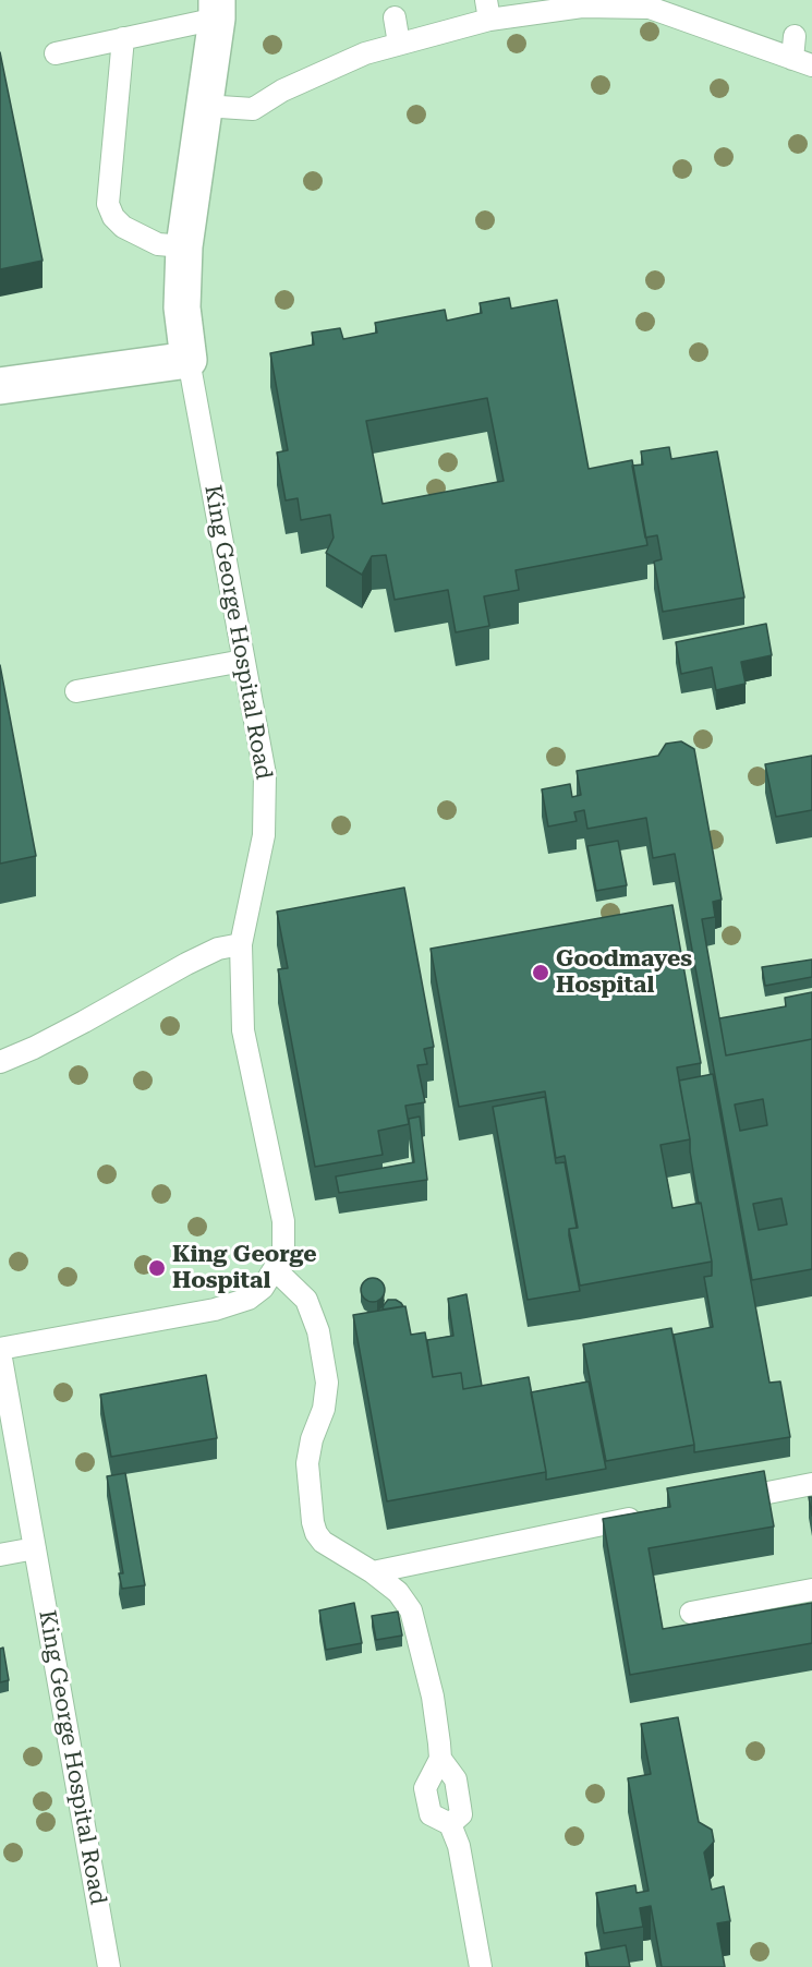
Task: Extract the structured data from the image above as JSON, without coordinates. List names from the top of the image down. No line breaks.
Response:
{"streets":{"street":["King George Hospital Road"]},"places":["Goodmayes Hospital","King George Hospital"]}
